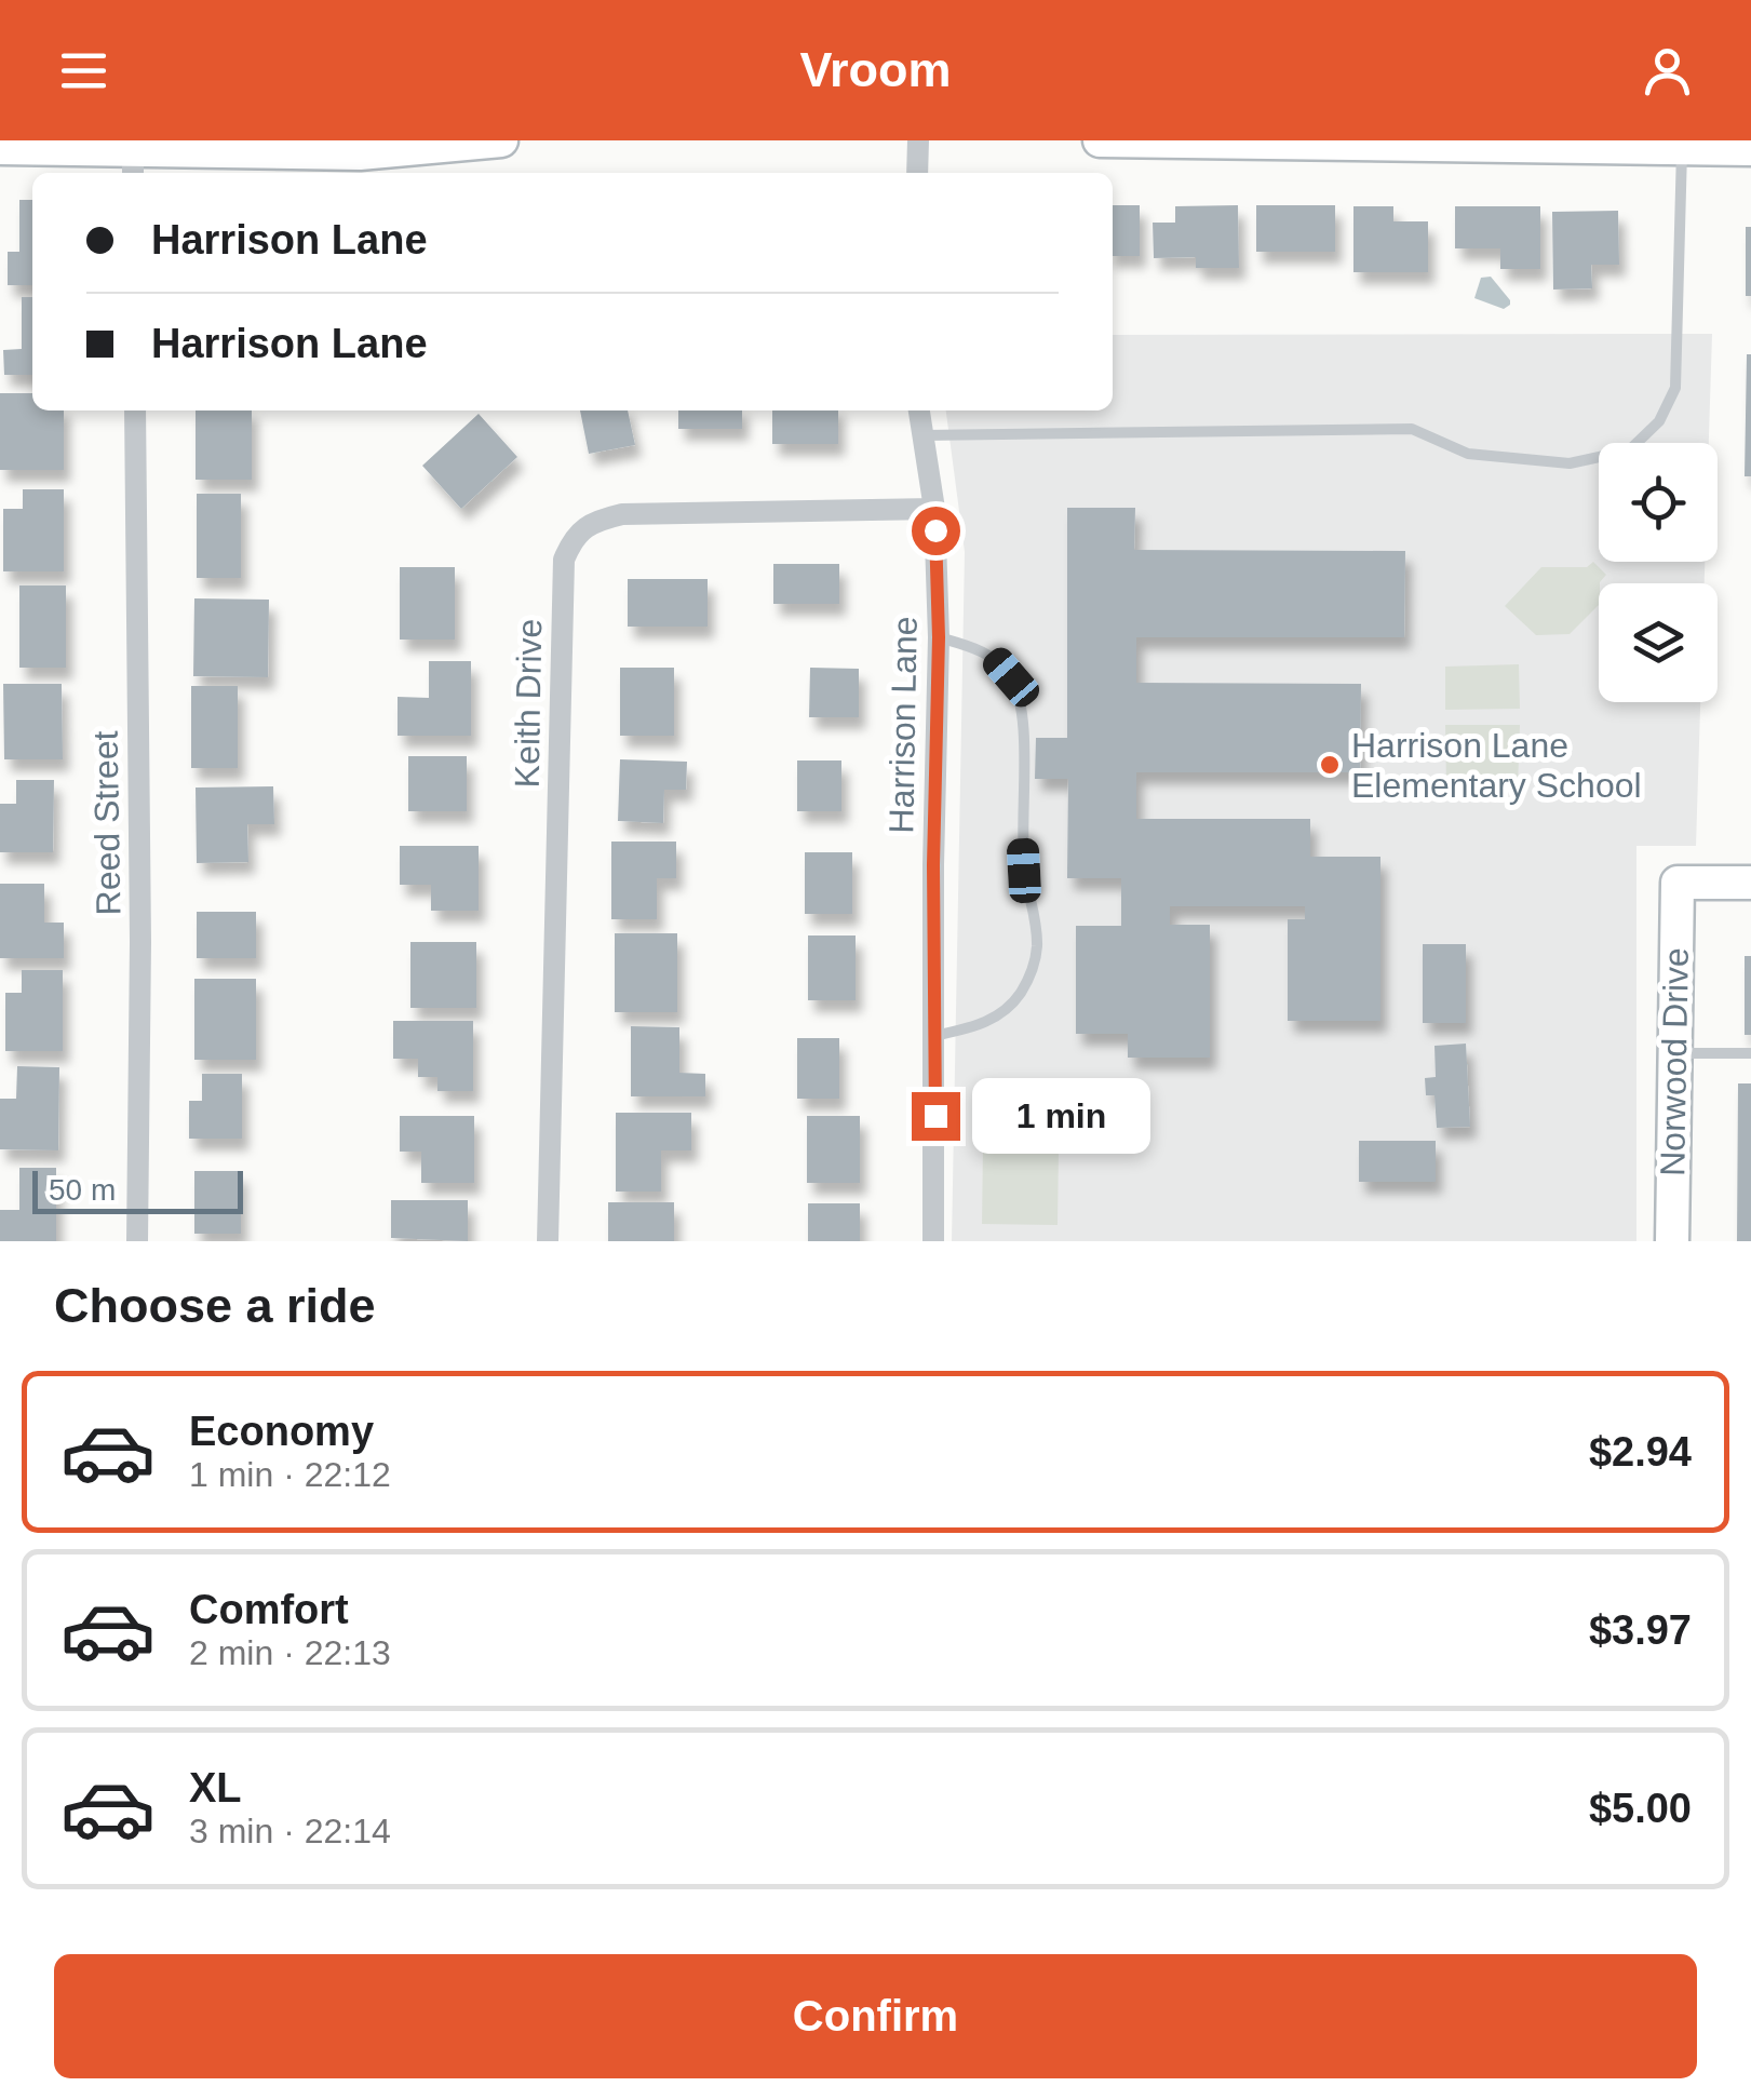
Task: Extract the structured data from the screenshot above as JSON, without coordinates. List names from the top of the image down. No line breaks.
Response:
{"streets":{"street":["Keith Drive","Harrison Lane","Reed Street","Norwood Drive"]},"crossings":[["Keith Drive","Harrison Lane"]],"places":["Harrison Lane Elementary School"],"scale_bar":"50 m","page":{"header":"Vroom","banner":["Harrison Lane","Harrison Lane"],"bubble":"1 min","scale":"50 m","heading":"Choose a ride","list":[{"name":"Economy","note":"1 min · 22:12","value":"$2.94"},{"name":"Comfort","note":"2 min · 22:13","value":"$3.97"},{"name":"XL","note":"3 min · 22:14","value":"$5.00"}],"buttons":"Confirm"}}
